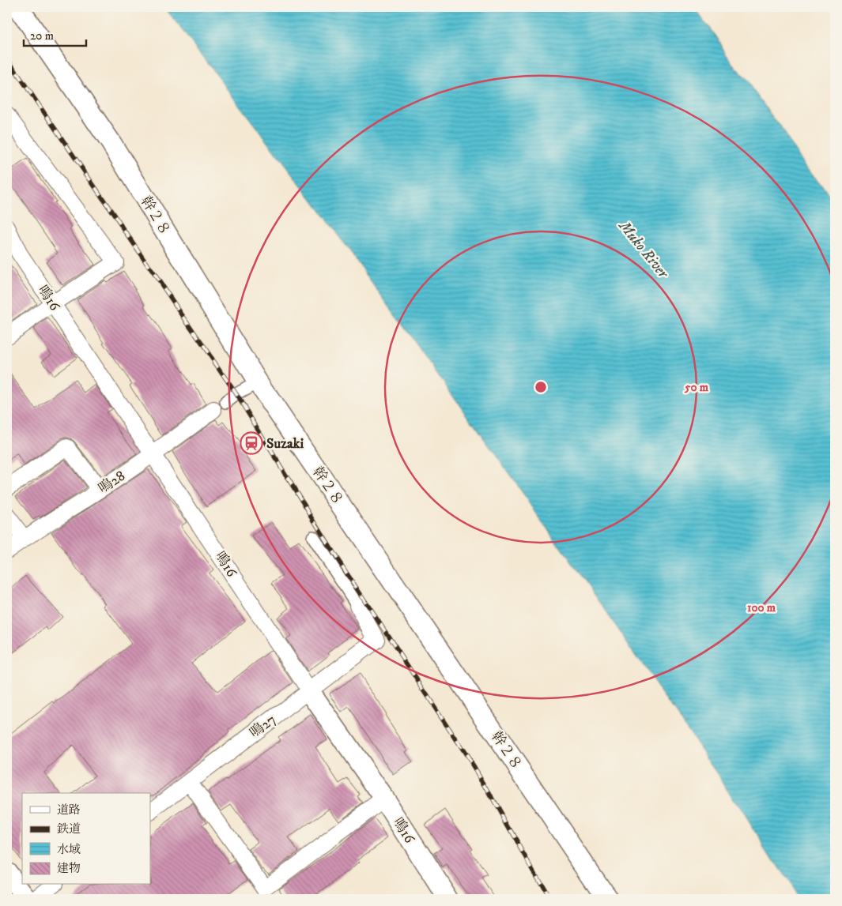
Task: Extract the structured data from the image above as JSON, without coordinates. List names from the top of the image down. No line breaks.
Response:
{"streets":{"street":["幹２８","鳴16","鳴28","鳴27"]},"crossings":[["鳴16","鳴28"],["鳴16","鳴27"]],"water":["Muko River"],"places":{"station":["Suzaki"]},"legend":["道路","鉄道","水域","建物"],"scale_bar":"20 m","rings":["50 m","100 m"]}
